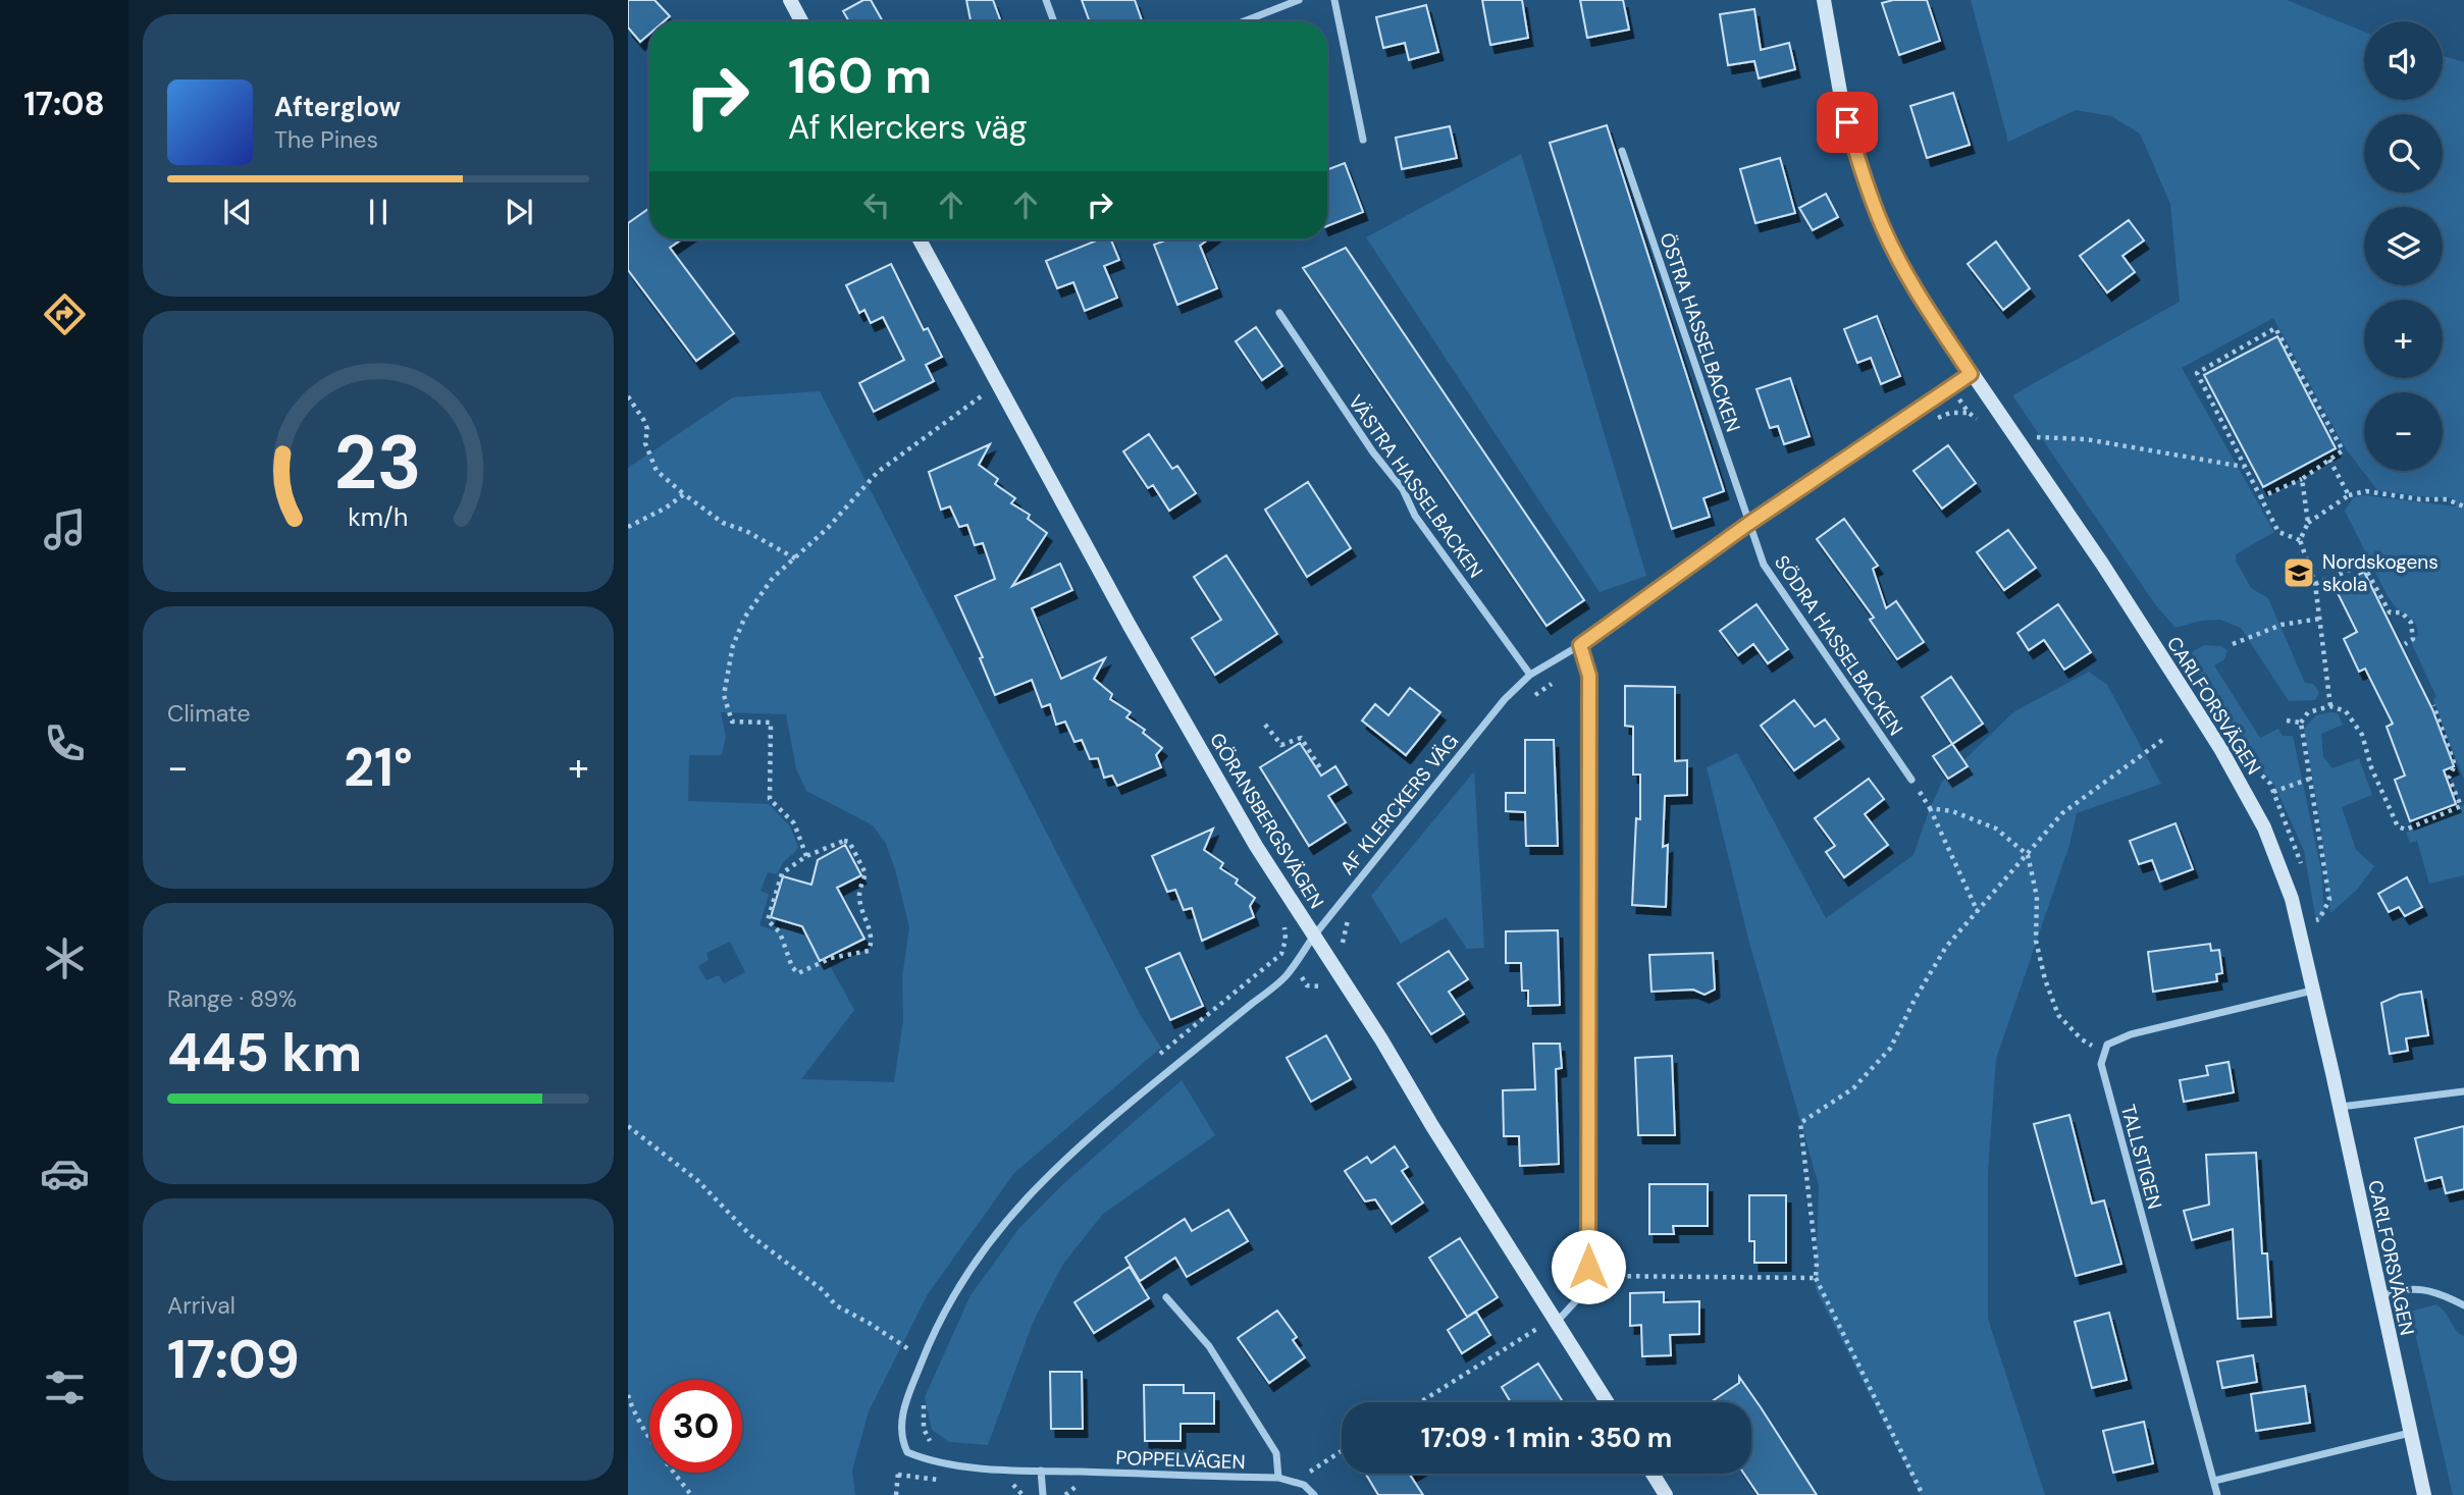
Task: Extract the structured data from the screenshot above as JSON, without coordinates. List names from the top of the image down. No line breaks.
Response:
{"streets":{"street":["ÖSTRA HASSELBACKEN","VÄSTRA HASSELBACKEN","SÖDRA HASSELBACKEN","CARLFORSVÄGEN","AF KLERCKERS VÄG","GÖRANSBERGSVÄGEN","TALLSTIGEN","POPPELVÄGEN"]},"crossings":[["ÖSTRA HASSELBACKEN","SÖDRA HASSELBACKEN"],["ÖSTRA HASSELBACKEN","AF KLERCKERS VÄG"],["VÄSTRA HASSELBACKEN","AF KLERCKERS VÄG"],["SÖDRA HASSELBACKEN","AF KLERCKERS VÄG"],["CARLFORSVÄGEN","AF KLERCKERS VÄG"],["AF KLERCKERS VÄG","GÖRANSBERGSVÄGEN"]],"places":{"school or university":["Nordskogens skola"]},"page":{"tabs":"17:08","map_buttons":["+","−"],"turn":["160 m","Af Klerckers väg"],"song":["Afterglow","The Pines"],"tile":["Climate",["Range · 89%","445 km"],["Arrival","17:09"]],"heat":["−","21°","+"],"limit":"30","trip":"17:09 · 1 min · 350 m","gauge":["23","km/h"]}}
